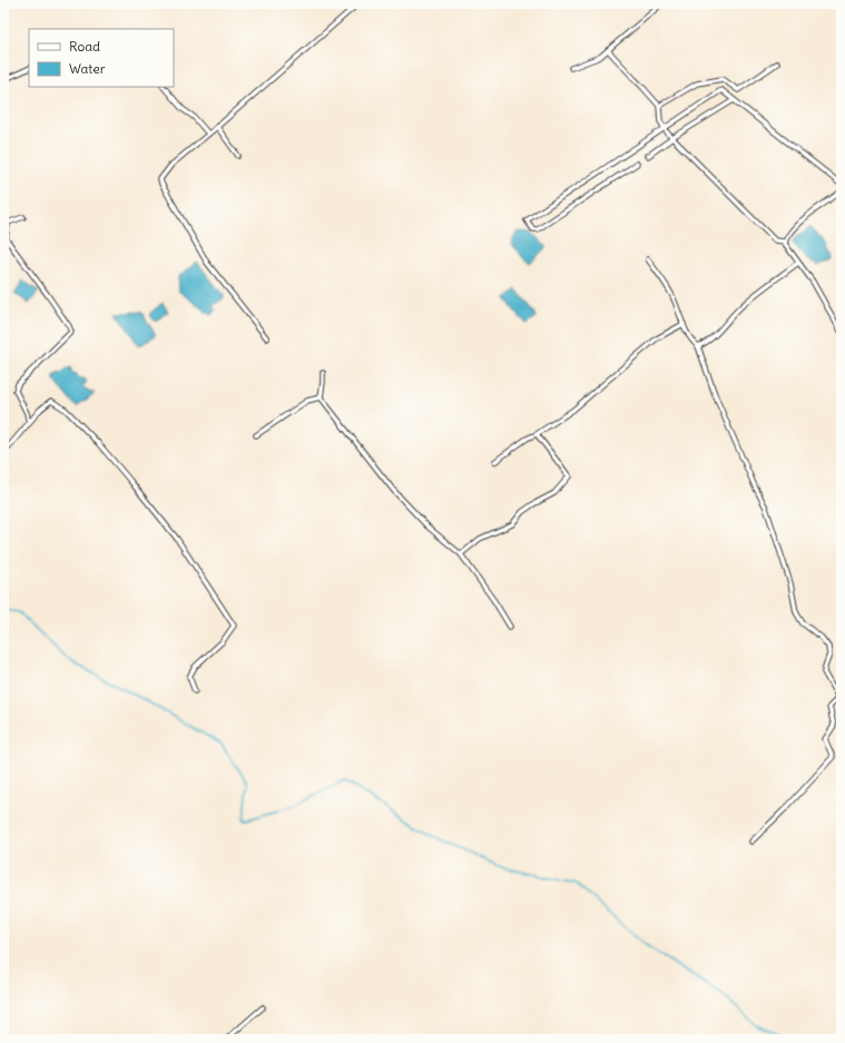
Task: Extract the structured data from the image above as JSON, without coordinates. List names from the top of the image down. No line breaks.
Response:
{"legend":["Road","Water"]}
